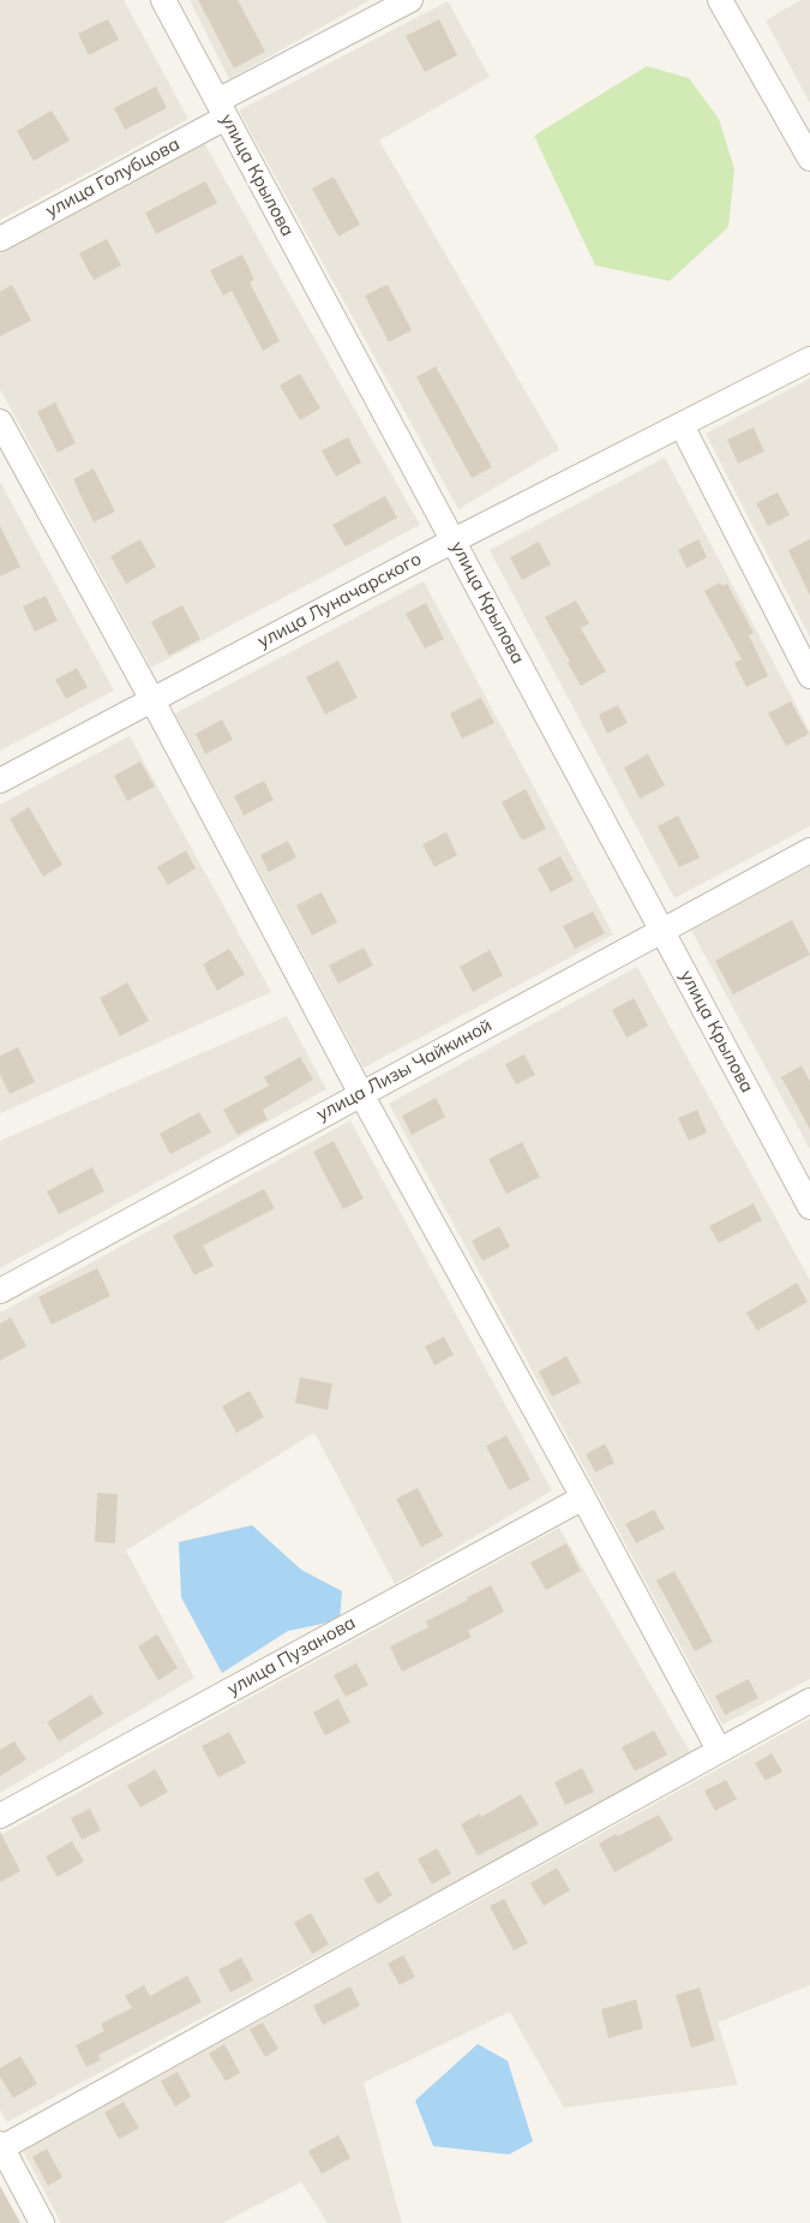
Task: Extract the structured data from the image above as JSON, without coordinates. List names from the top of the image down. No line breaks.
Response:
{"streets":{"street":["улица Крылова","улица Голубцова","улица Луначарского","улица Лизы Чайкиной","улица Пузанова"]},"crossings":[["улица Крылова","улица Голубцова"],["улица Крылова","улица Луначарского"],["улица Крылова","улица Лизы Чайкиной"]]}
